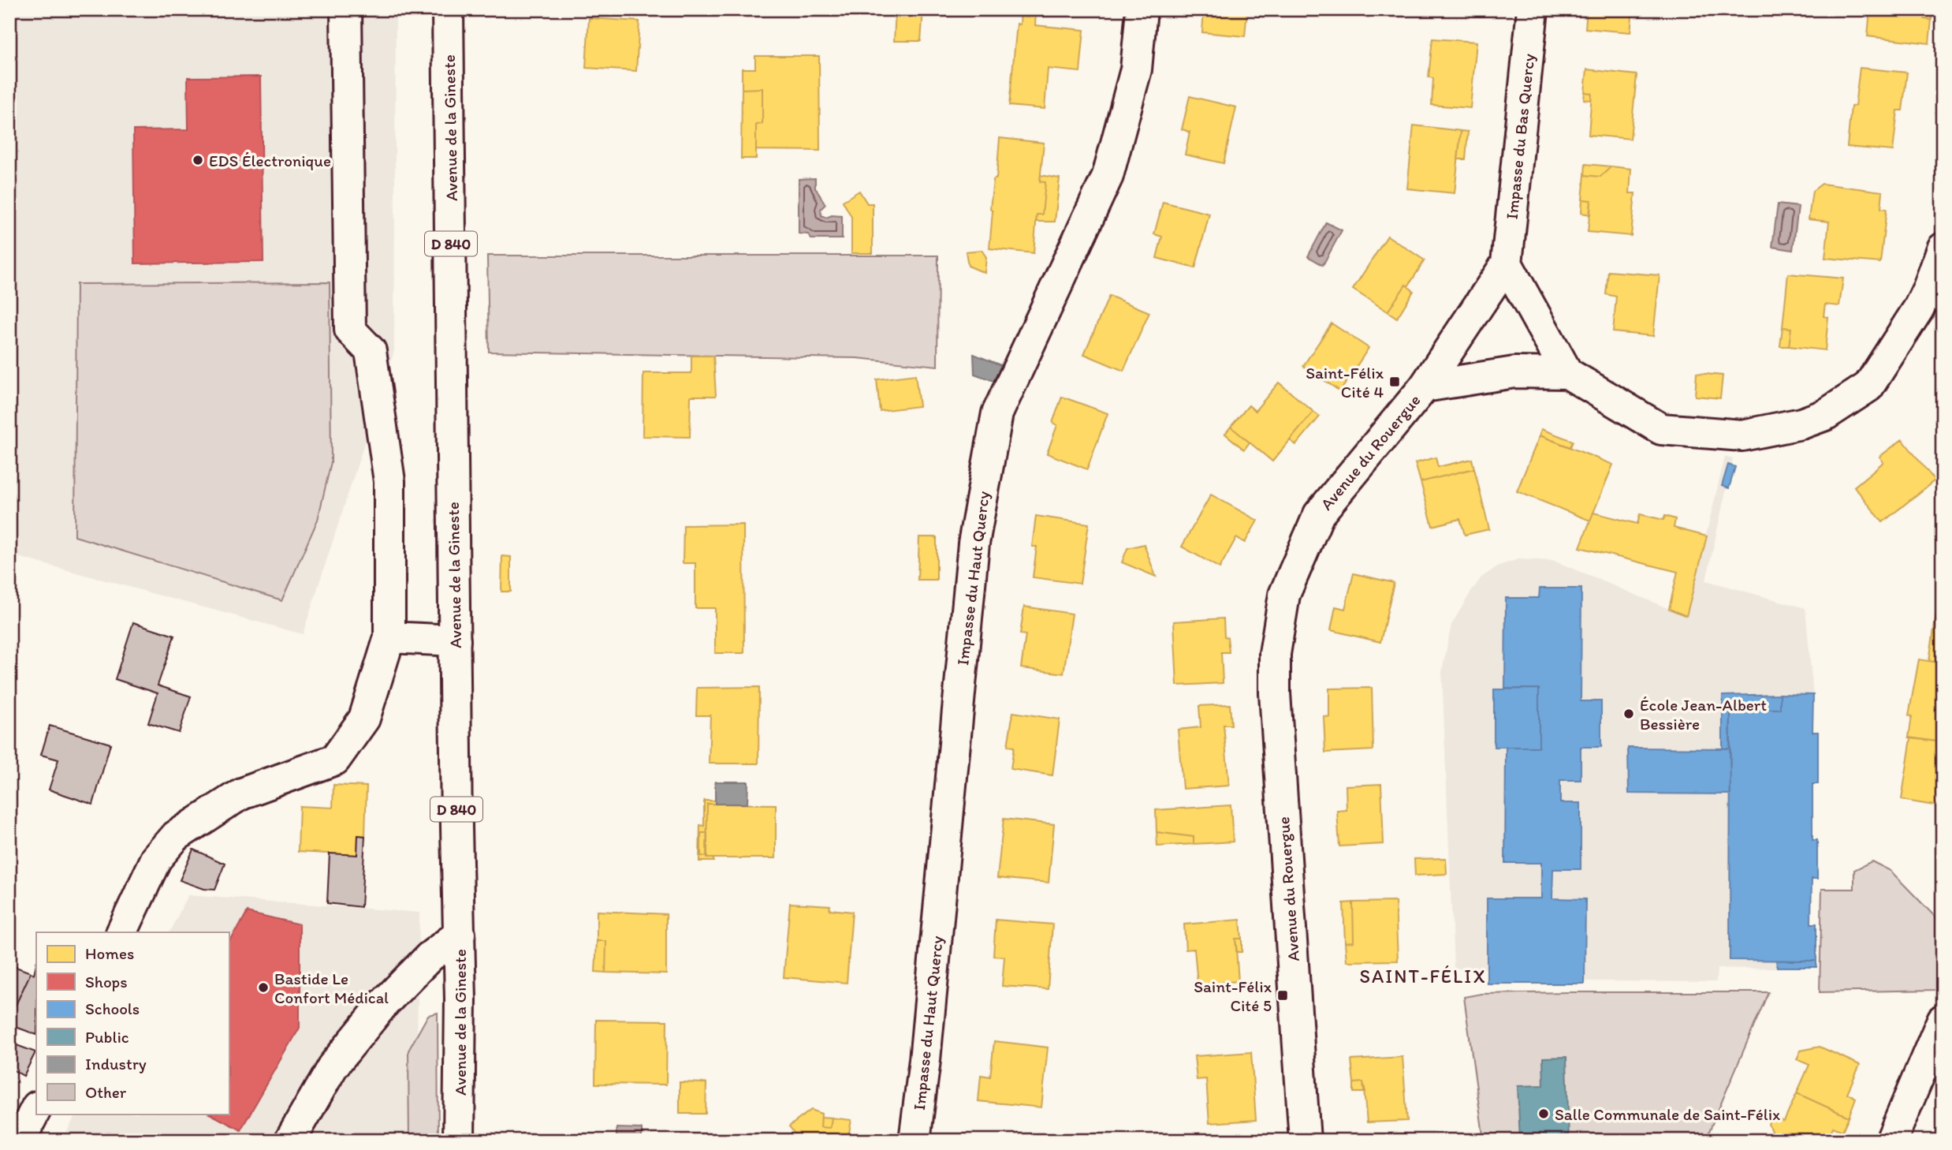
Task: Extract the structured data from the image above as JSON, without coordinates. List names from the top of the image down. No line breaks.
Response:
{"streets":{"street":["Avenue de la Gineste","Impasse du Bas Quercy","D 840","Avenue du Rouergue","Impasse du Haut Quercy"]},"crossings":[["Impasse du Bas Quercy","Avenue du Rouergue"]],"districts":["SAINT-FÉLIX"],"places":{"other":["EDS Électronique","École Jean-Albert Bessière","Bastide Le Confort Médical","Salle Communale de Saint-Félix"],"transit":["Saint-Félix Cité 4","Saint-Félix Cité 5"]},"legend":["Homes","Shops","Schools","Public","Industry","Other"]}
